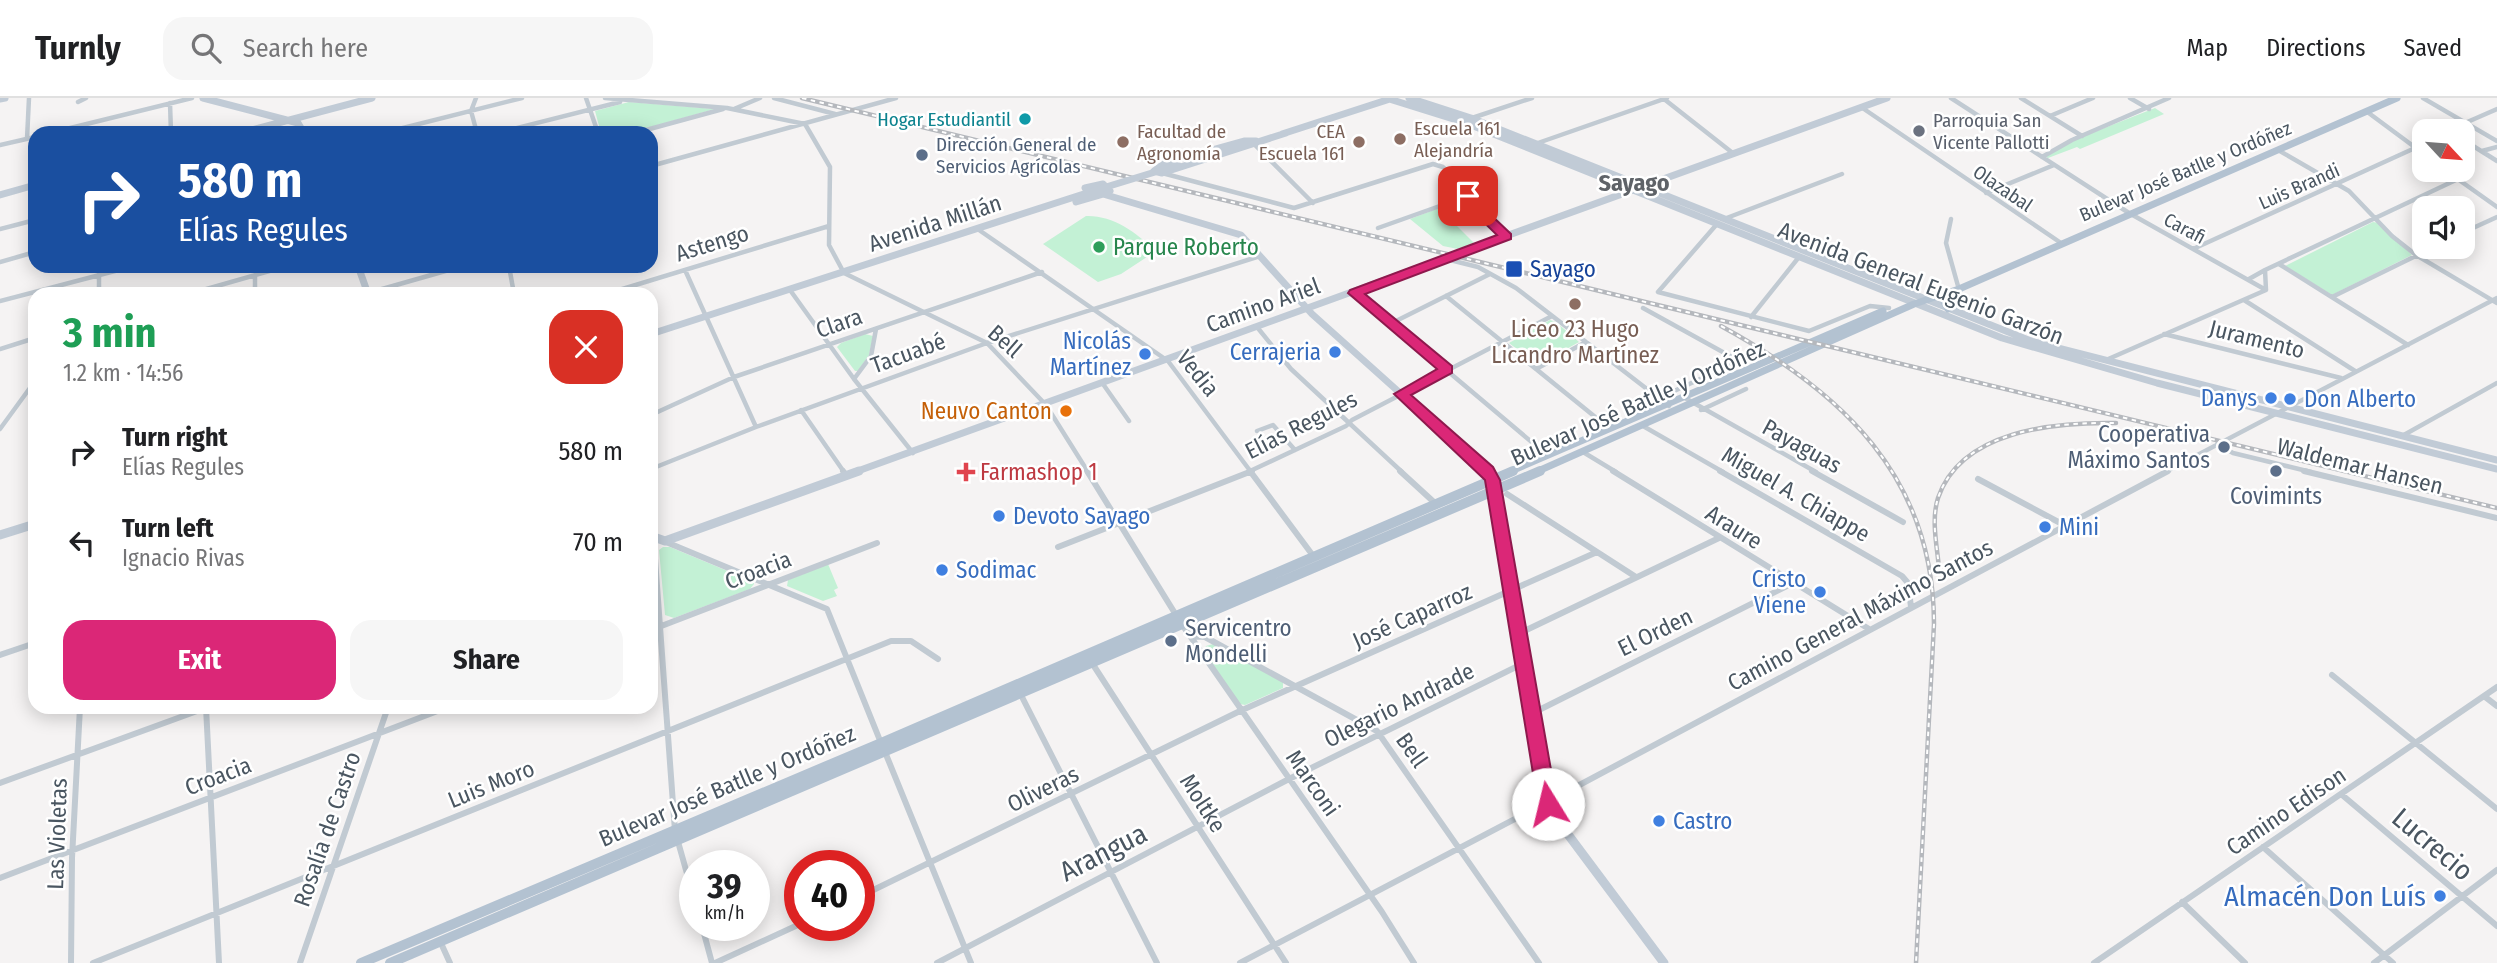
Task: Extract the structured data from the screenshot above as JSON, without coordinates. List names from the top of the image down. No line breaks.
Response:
{"streets":{"main road":["Bulevar José Batlle y Ordóñez","Avenida Millán","Avenida General Eugenio Garzón","Camino Ariel"],"street":["Luis Brandi","Olazabal","Carafi","Astengo","Clara","Juramento","Bell","Tacuabé","Vedia","Elías Regules","Payaguas","Waldemar Hansen","Miguel A. Chiappe","Araure","Croacia","Camino General Máximo Santos","José Caparroz","El Orden","Olegario Andrade","Marconi","Luis Moro","Oliveras","Moltke","Camino Edison","Rosalía de Castro","Las Violetas","Lucrecio","Arangua"]},"crossings":[["Bulevar José Batlle y Ordóñez","Olazabal"],["Bulevar José Batlle y Ordóñez","Carafi"],["Bulevar José Batlle y Ordóñez","Avenida General Eugenio Garzón"],["Bulevar José Batlle y Ordóñez","Bell"],["Bulevar José Batlle y Ordóñez","Vedia"],["Bulevar José Batlle y Ordóñez","Payaguas"],["Bulevar José Batlle y Ordóñez","Miguel A. Chiappe"],["Bulevar José Batlle y Ordóñez","Araure"],["Bulevar José Batlle y Ordóñez","Marconi"],["Bulevar José Batlle y Ordóñez","Moltke"],["Luis Brandi","Carafi"],["Olazabal","Camino Ariel"],["Avenida Millán","Bell"],["Avenida Millán","Vedia"],["Avenida General Eugenio Garzón","Camino Ariel"],["Avenida General Eugenio Garzón","Camino General Máximo Santos"],["Camino Ariel","Bell"],["Camino Ariel","Vedia"],["Clara","Bell"],["Clara","Vedia"],["Juramento","Camino General Máximo Santos"],["Bell","Tacuabé"],["Bell","Elías Regules"],["Bell","Camino General Máximo Santos"],["Bell","José Caparroz"],["Bell","Olegario Andrade"],["Bell","Marconi"],["Tacuabé","Vedia"],["Vedia","Elías Regules"],["Waldemar Hansen","Camino General Máximo Santos"],["Miguel A. Chiappe","Camino General Máximo Santos"],["Araure","Camino General Máximo Santos"],["Araure","El Orden"],["Croacia","Rosalía de Castro"],["Croacia","Las Violetas"],["Camino General Máximo Santos","Marconi"],["Camino General Máximo Santos","Moltke"],["José Caparroz","Marconi"],["José Caparroz","Oliveras"],["Olegario Andrade","Marconi"],["Olegario Andrade","Arangua"],["Marconi","Oliveras"],["Marconi","Arangua"],["Luis Moro","Rosalía de Castro"],["Oliveras","Moltke"],["Moltke","Arangua"],["Camino Edison","Lucrecio"]],"districts":["Sayago"],"places":{"other":["Hogar Estudiantil","Parroquia San Vicente Pallotti","Escuela 161 Alejandría","Facultad de Agronomía","CEA Escuela 161","Dirección General de Servicios Agrícolas","Parque Roberto","Liceo 23 Hugo Licandro Martínez","Cerrajeria","Nicolás Martínez","Danys","Don Alberto","Neuvo Canton","Cooperativa Máximo Santos","Covimints","Devoto Sayago","Mini","Sodimac","Cristo Viene","Servicentro Mondelli","Castro","Almacén Don Luís"],"transit":["Sayago"],"health":["Farmashop 1"]},"north":"bottom right","page":{"header":"Turnly","search":"Search here","nav":["Map","Directions","Saved"],"turn":["580 m","Elías Regules"],"heading":["3 min","1.2 km · 14:56"],"list":[{"name":"Turn right","note":"Elías Regules","value":"580 m"},{"name":"Turn left","note":"Ignacio Rivas","value":"70 m"}],"buttons":["Exit","Share"],"speed":"39 km/h","limit":"40"}}
